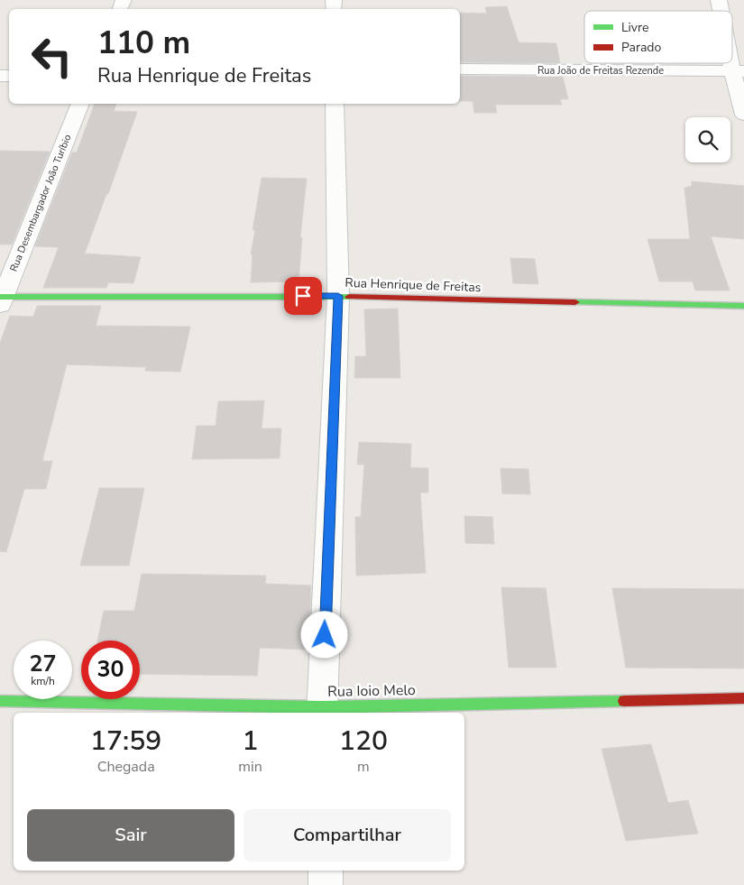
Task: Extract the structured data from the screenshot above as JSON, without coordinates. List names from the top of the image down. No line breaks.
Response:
{"streets":{"street":["Rua João de Freitas Rezende","Rua Desembargador João Turíbio","Rua Henrique de Freitas","Rua Ioio Melo"]},"crossings":[["Rua Desembargador João Turíbio","Rua Henrique de Freitas"]],"legend":["Livre","Parado"],"page":{"turn":["110 m","Rua Henrique de Freitas"],"speed":"27 km/h","limit":"30","eta":["17:59","Chegada","1","min","120","m"],"buttons":["Sair","Compartilhar"]}}
